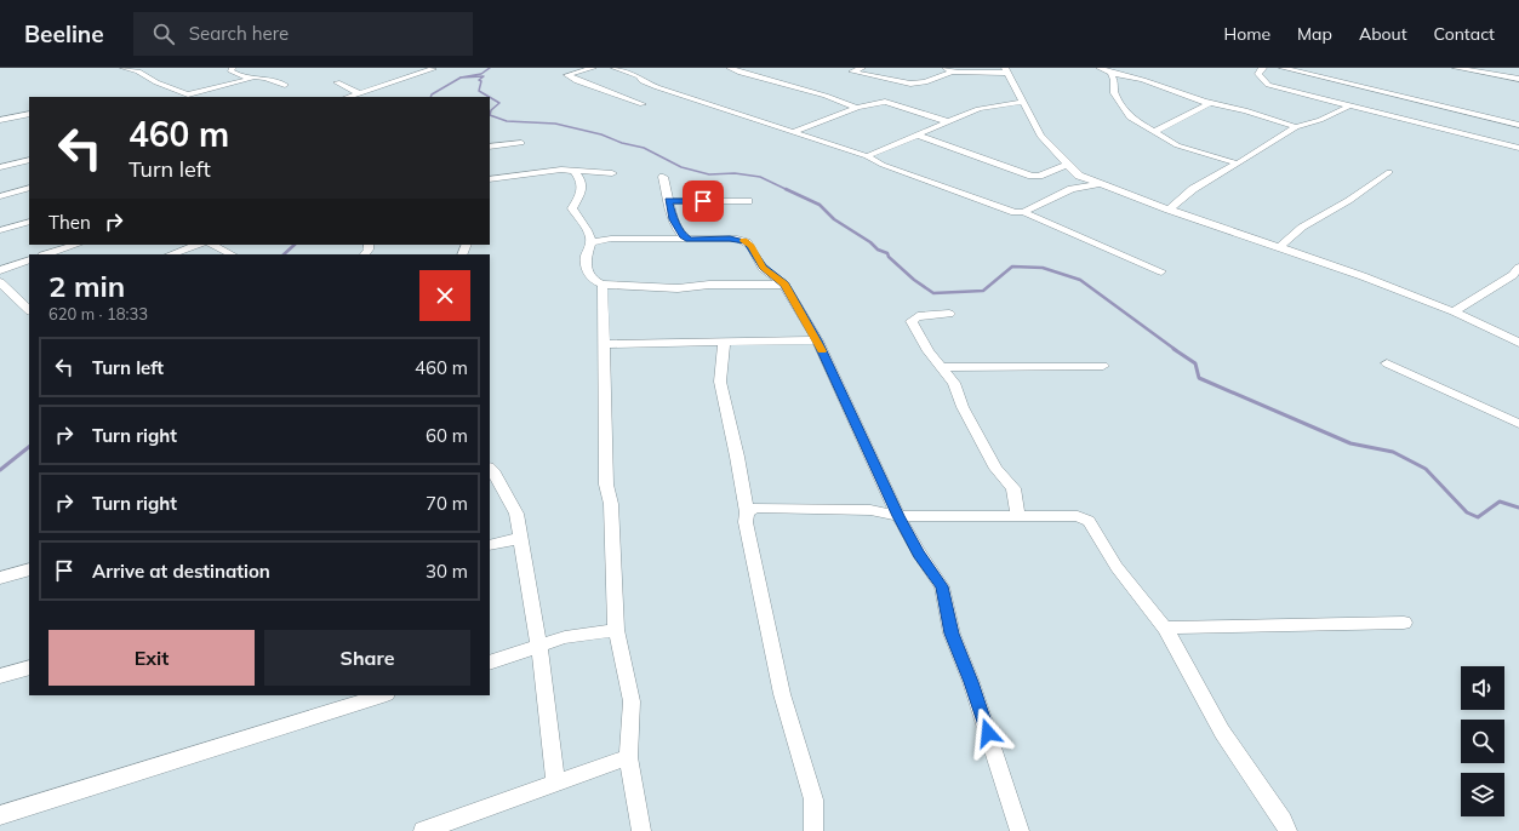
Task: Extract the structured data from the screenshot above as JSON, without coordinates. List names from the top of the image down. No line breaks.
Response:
{"page":{"header":"Beeline","search":"Search here","nav":["Home","Map","About","Contact"],"turn":["460 m","Turn left"],"then":"Then","heading":["2 min","620 m · 18:33"],"list":[{"name":"Turn left","value":"460 m"},{"name":"Turn right","value":"60 m"},{"name":"Turn right","value":"70 m"},{"name":"Arrive at destination","value":"30 m"}],"buttons":["Exit","Share"]}}
